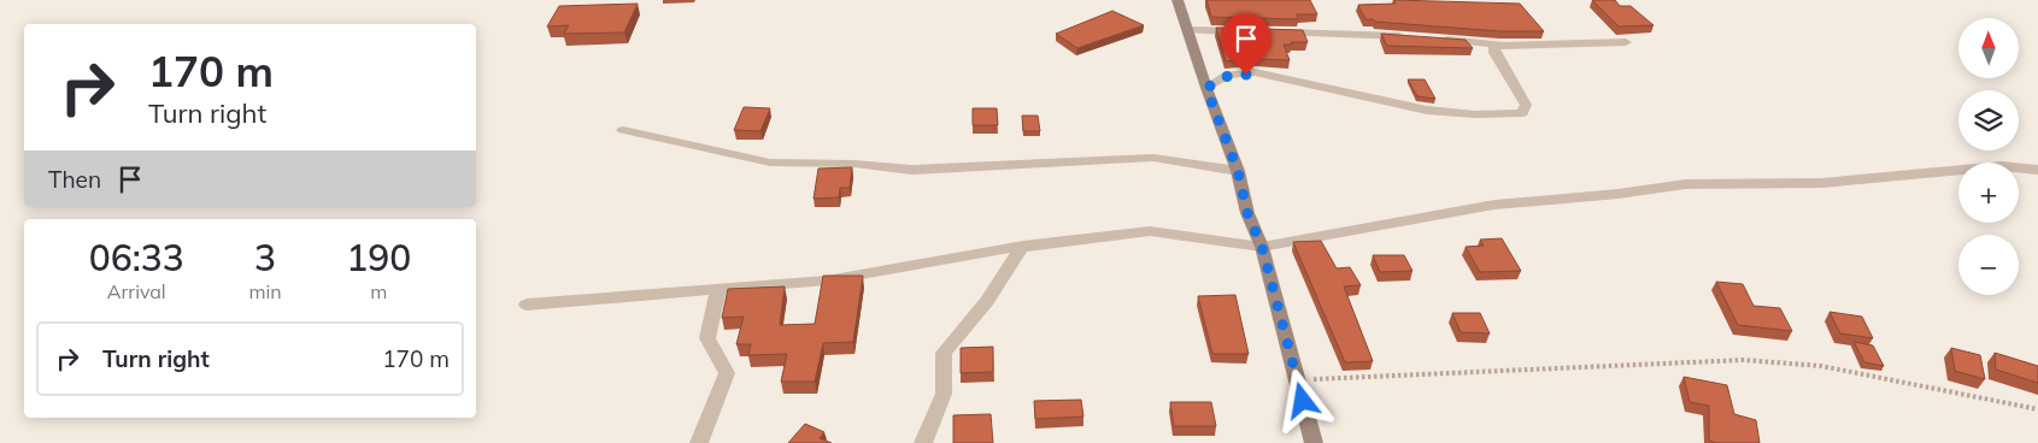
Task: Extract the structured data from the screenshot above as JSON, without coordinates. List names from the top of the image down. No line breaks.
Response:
{"north":"top","page":{"map_buttons":["+","−"],"turn":["170 m","Turn right"],"then":"Then","eta":["06:33","Arrival","3","min","190","m"],"list":[{"name":"Turn right","value":"170 m"}]}}
